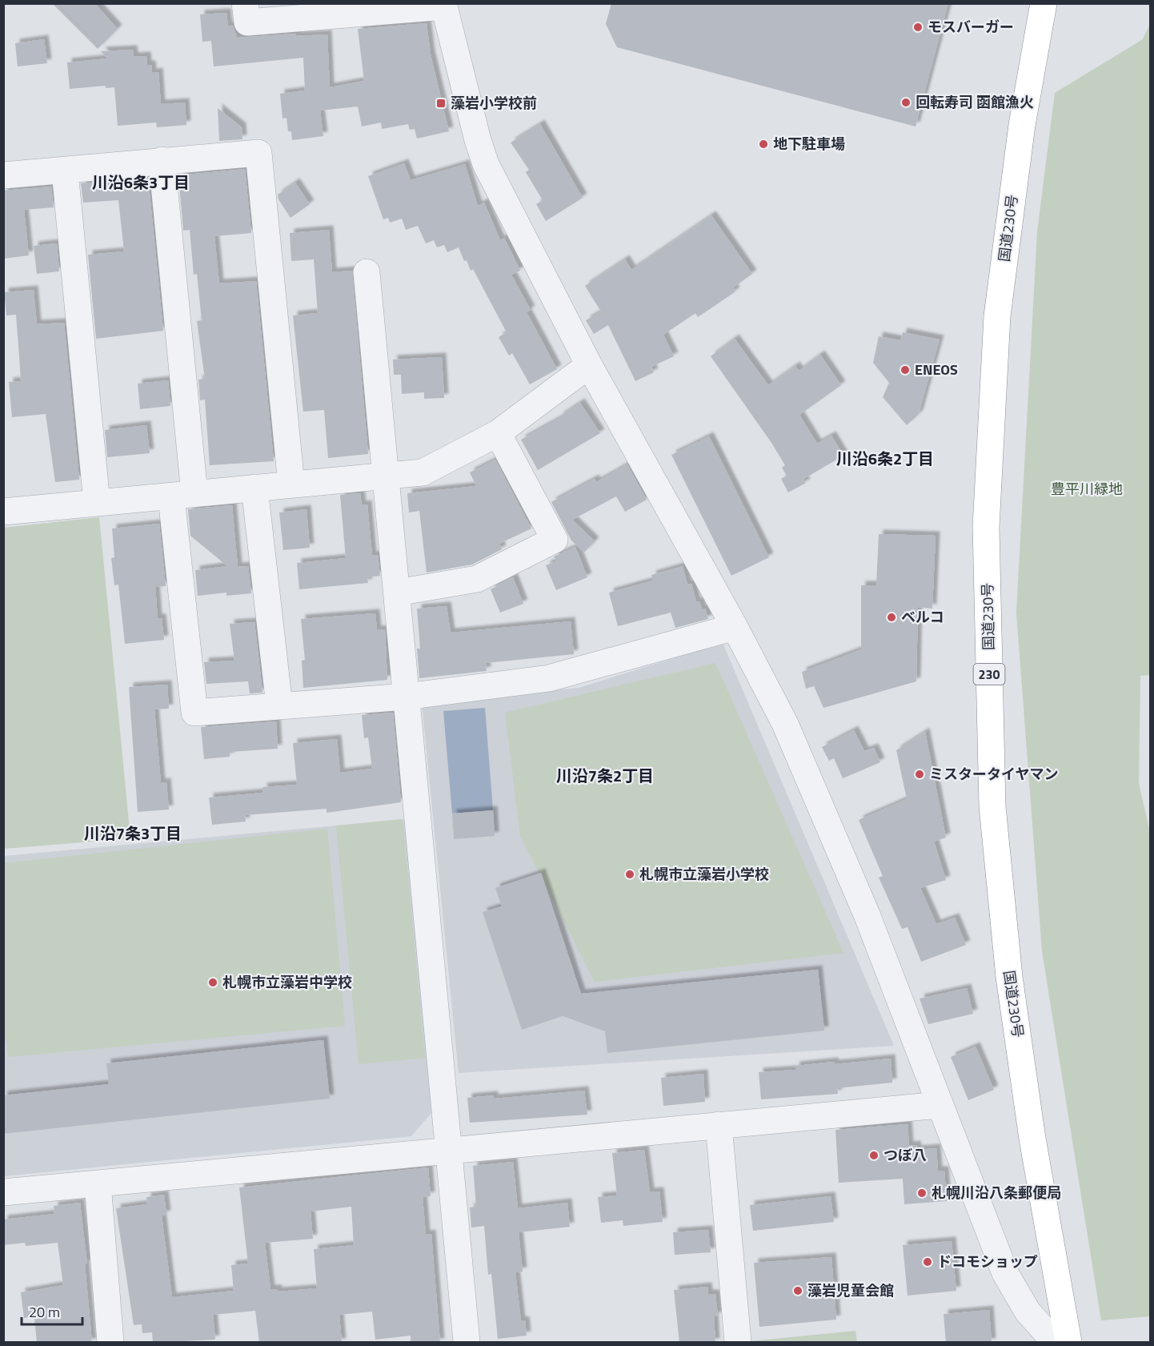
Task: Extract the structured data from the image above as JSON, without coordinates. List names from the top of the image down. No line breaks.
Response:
{"streets":{"highway":["国道230号","230"]},"districts":["川沿6条3丁目","川沿6条2丁目","川沿7条2丁目","川沿7条3丁目"],"parks":["豊平川緑地"],"places":{"other":["モスバーガー","回転寿司 函館漁火","地下駐車場","ENEOS","ベルコ","ミスタータイヤマン","札幌市立藻岩小学校","札幌市立藻岩中学校","つぼ八","札幌川沿八条郵便局","ドコモショップ","藻岩児童会館"],"transit":["藻岩小学校前"]},"scale_bar":"20 m"}
